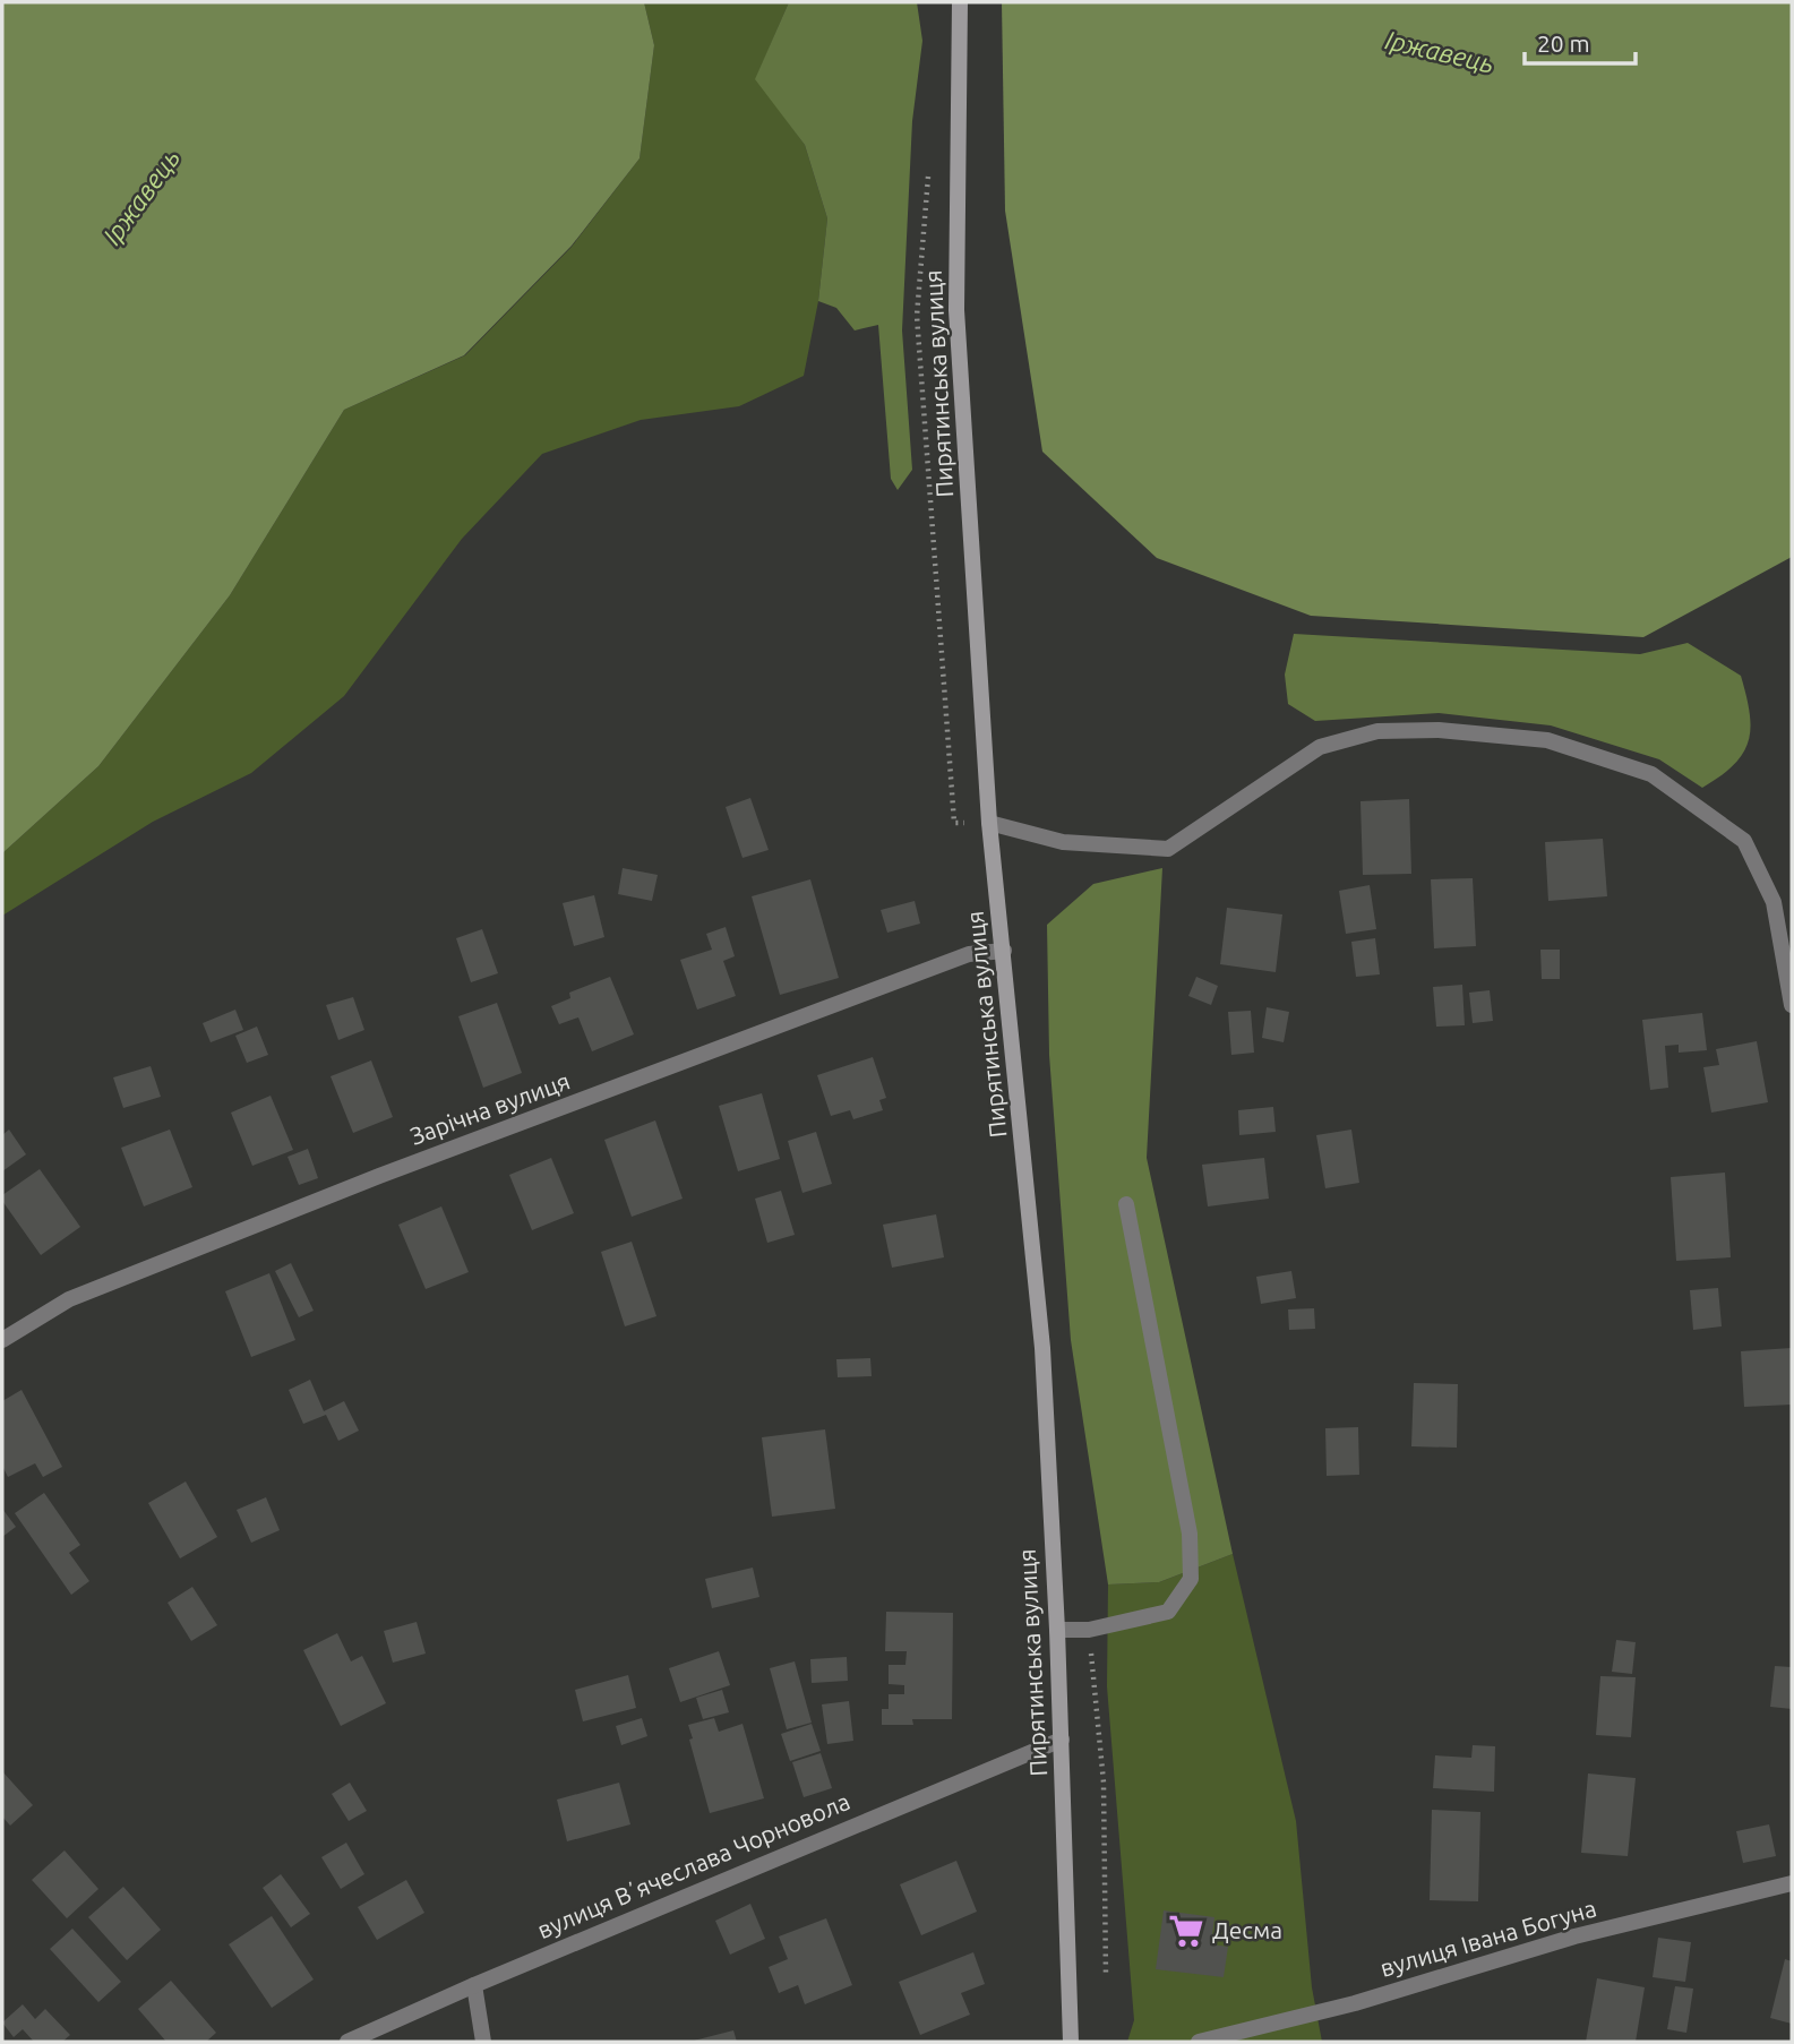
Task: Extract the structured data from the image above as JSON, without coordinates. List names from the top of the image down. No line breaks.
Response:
{"streets":{"main road":["Пирятинська вулиця"],"street":["Зарічна вулиця","вулиця Вʼячеслава Чорновола","вулиця Івана Богуна"]},"crossings":[["Пирятинська вулиця","Зарічна вулиця"],["Пирятинська вулиця","вулиця Вʼячеслава Чорновола"]],"water":["Іржавець"],"places":{"supermarket":["Десма"]},"scale_bar":"20 m"}
